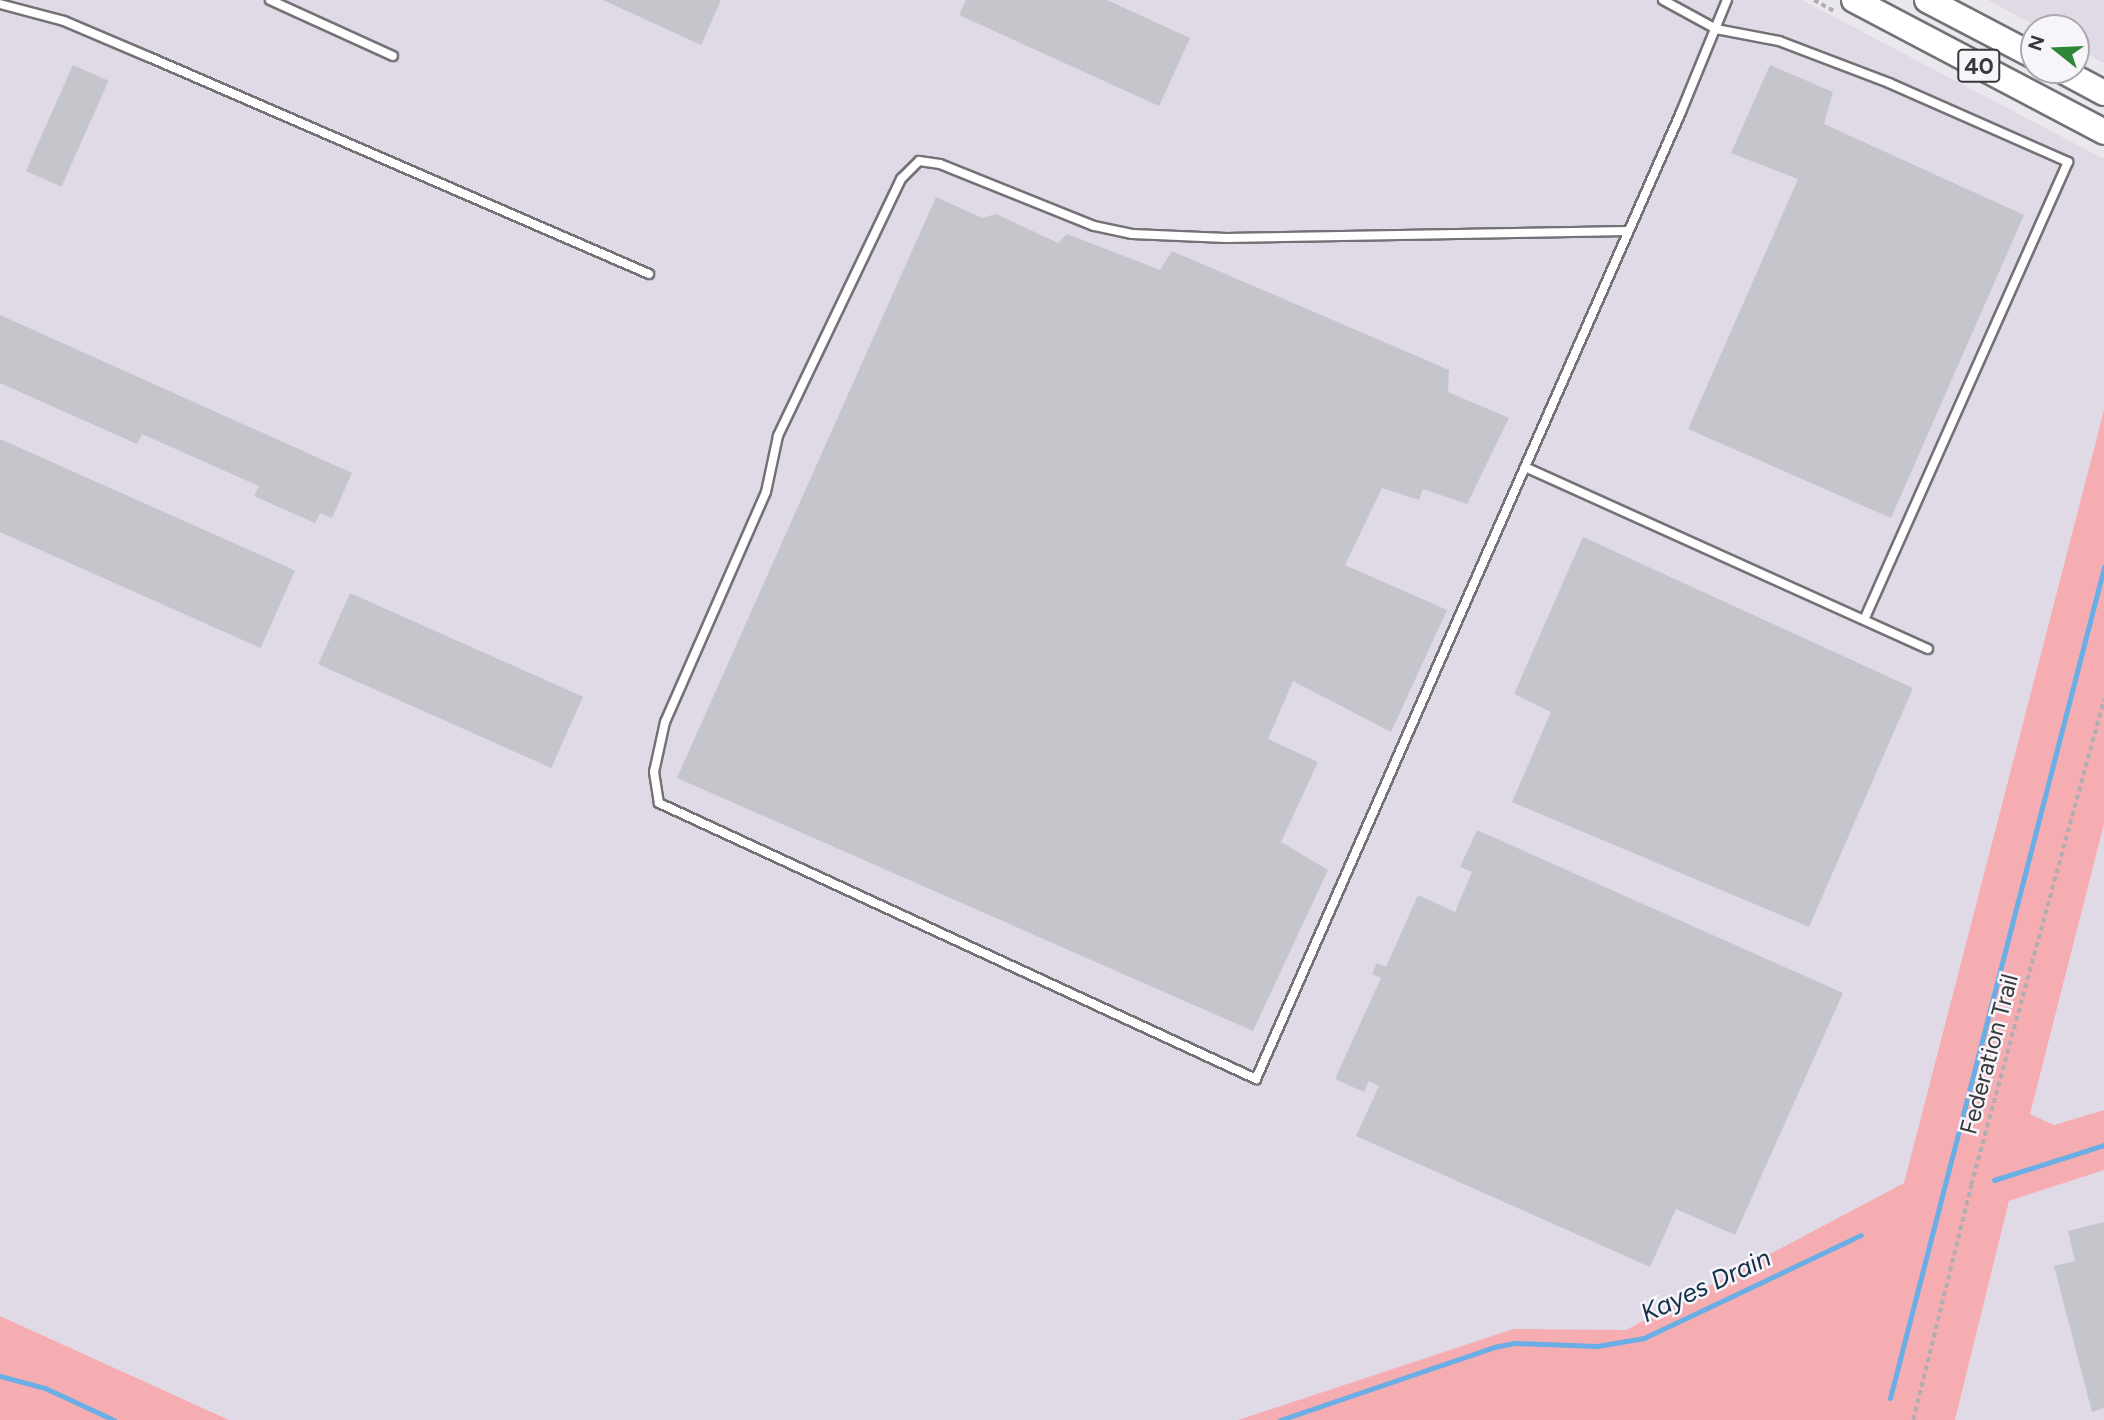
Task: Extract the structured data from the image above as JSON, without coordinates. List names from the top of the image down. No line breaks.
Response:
{"streets":{"main road":["40"],"path":["Federation Trail"]},"water":["Kayes Drain"],"north":"left"}
